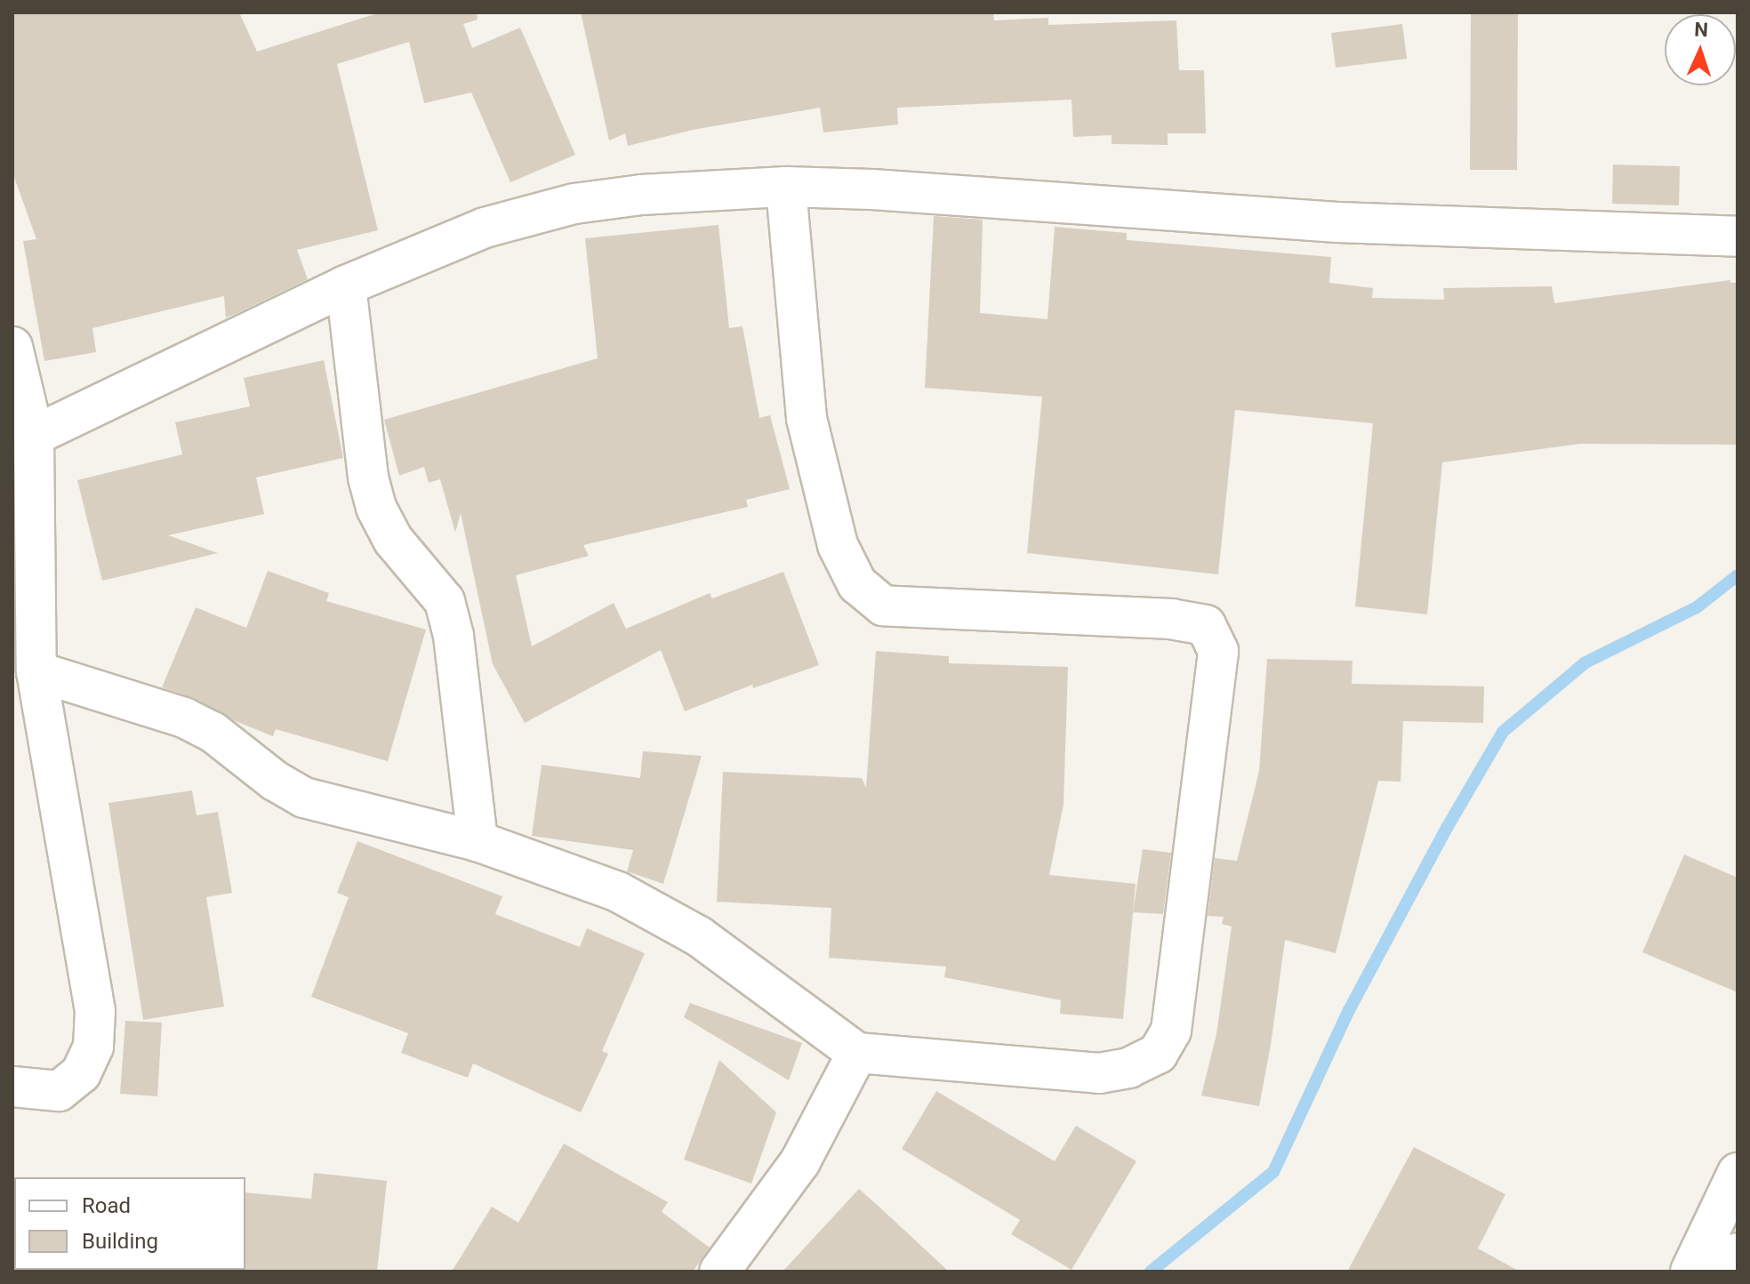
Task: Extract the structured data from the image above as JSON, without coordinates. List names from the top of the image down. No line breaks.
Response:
{"legend":["Road","Building"],"north":"top"}
